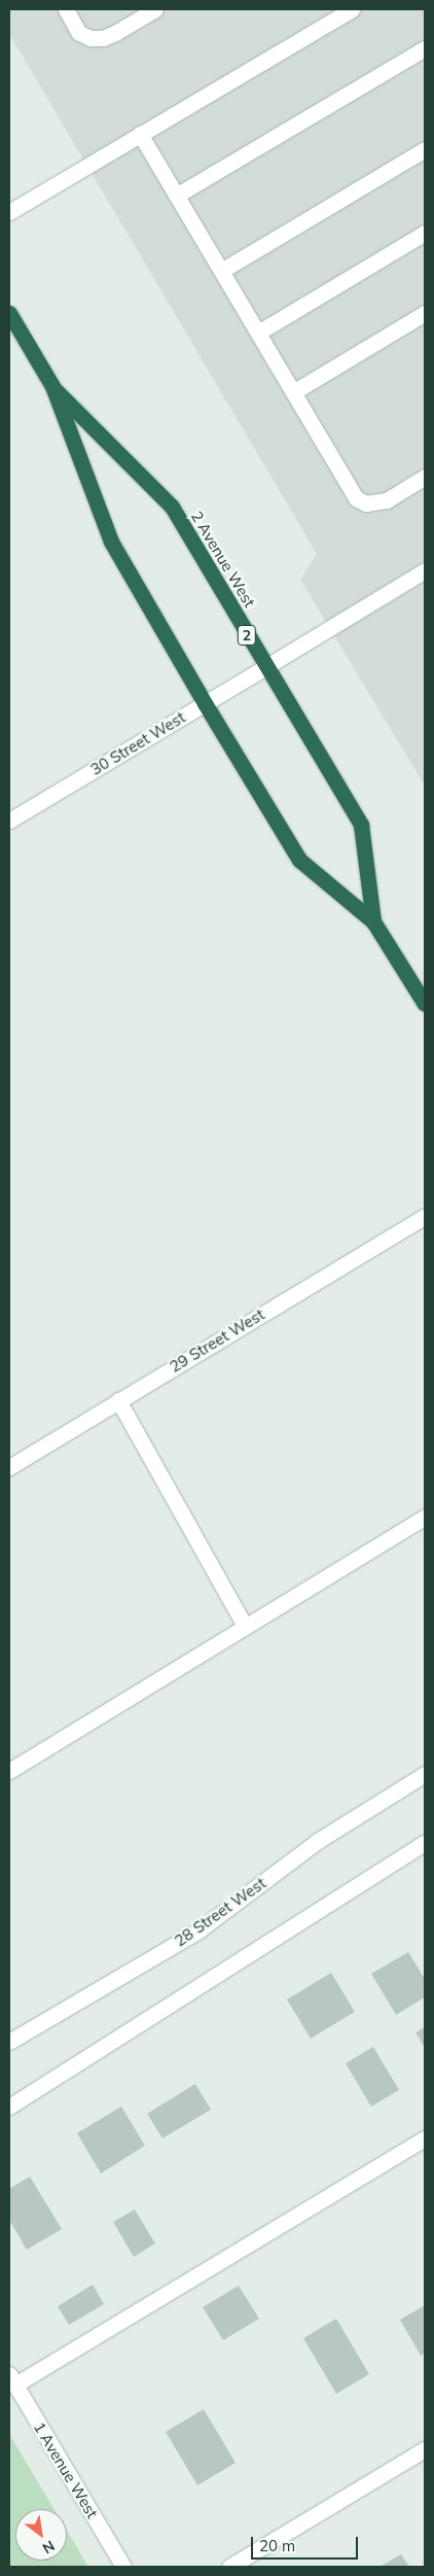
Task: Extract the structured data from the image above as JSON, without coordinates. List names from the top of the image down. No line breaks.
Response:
{"streets":{"highway":["2 Avenue West","2"],"street":["30 Street West","29 Street West","28 Street West","1 Avenue West"]},"crossings":[["2 Avenue West","30 Street West"]],"scale_bar":"20 m","north":"bottom right"}
